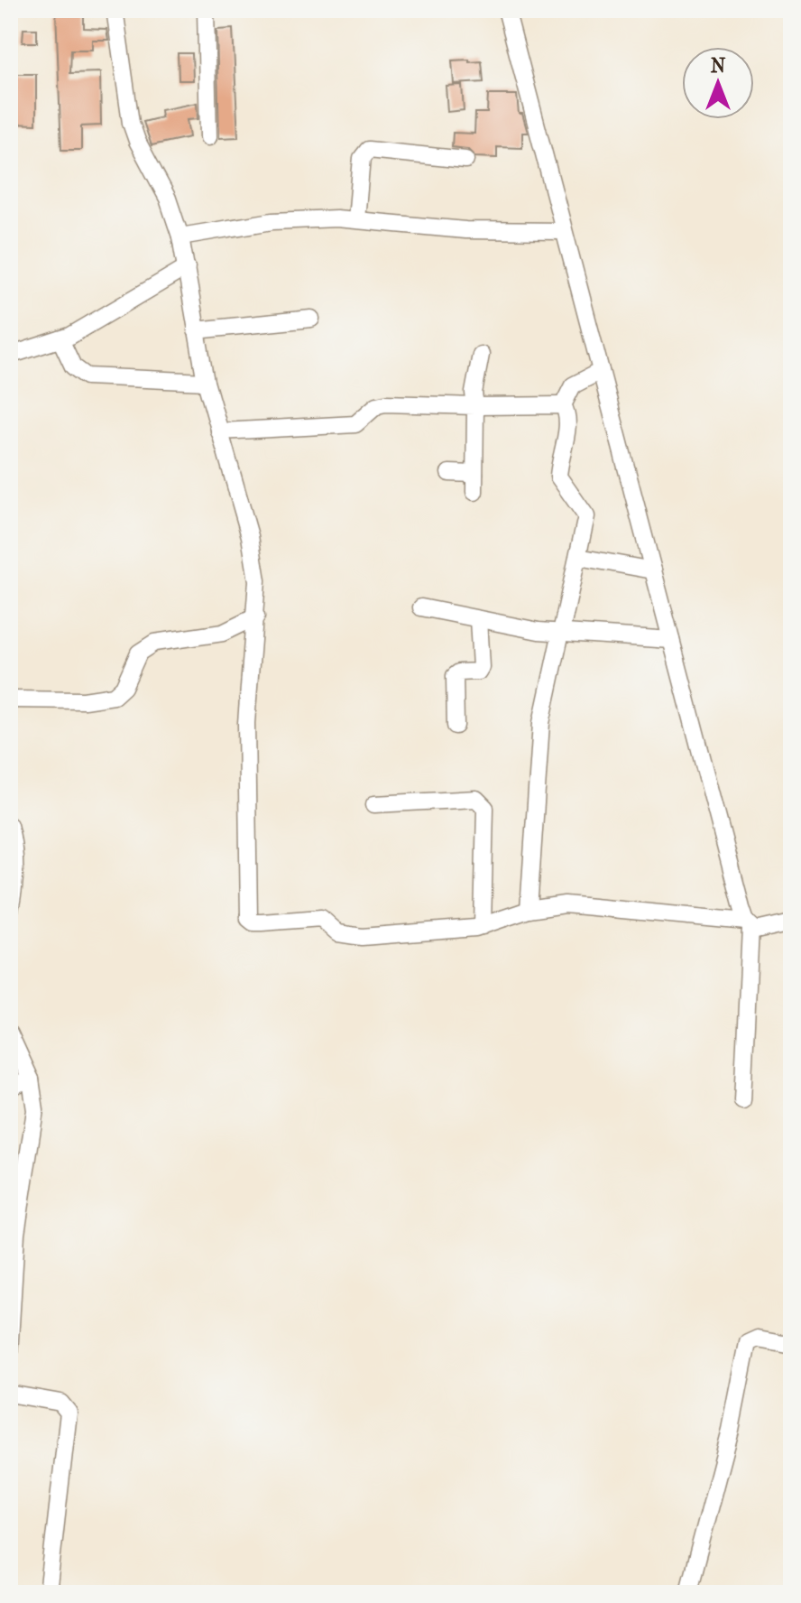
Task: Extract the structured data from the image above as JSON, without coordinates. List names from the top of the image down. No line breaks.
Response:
{"north":"top"}
